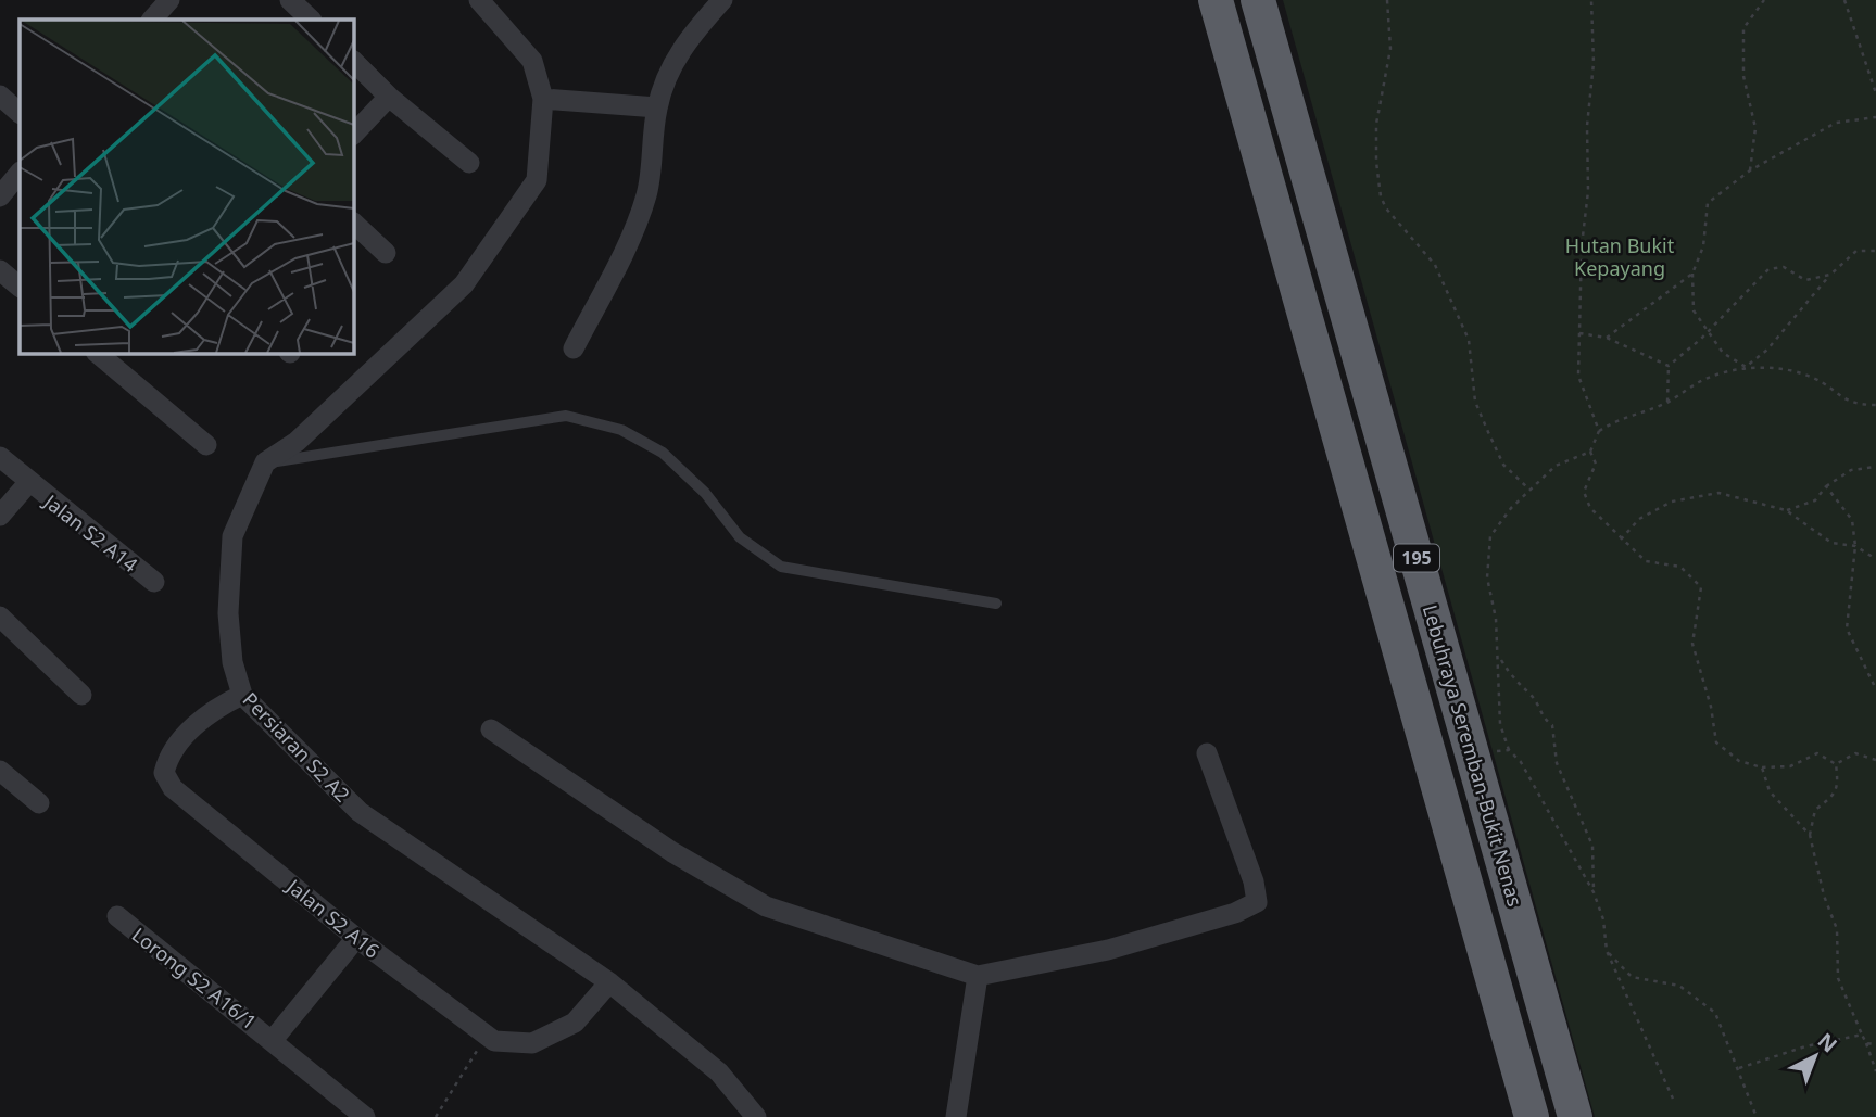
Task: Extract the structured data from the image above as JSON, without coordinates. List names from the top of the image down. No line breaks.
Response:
{"streets":{"highway":["195","Lebuhraya Seremban-Bukit Nenas"],"street":["Jalan S2 A14","Persiaran S2 A2","Jalan S2 A16","Lorong S2 A16/1"]},"crossings":[["Persiaran S2 A2","Jalan S2 A16"]],"parks":["Hutan Bukit Kepayang"],"north":"top right"}
